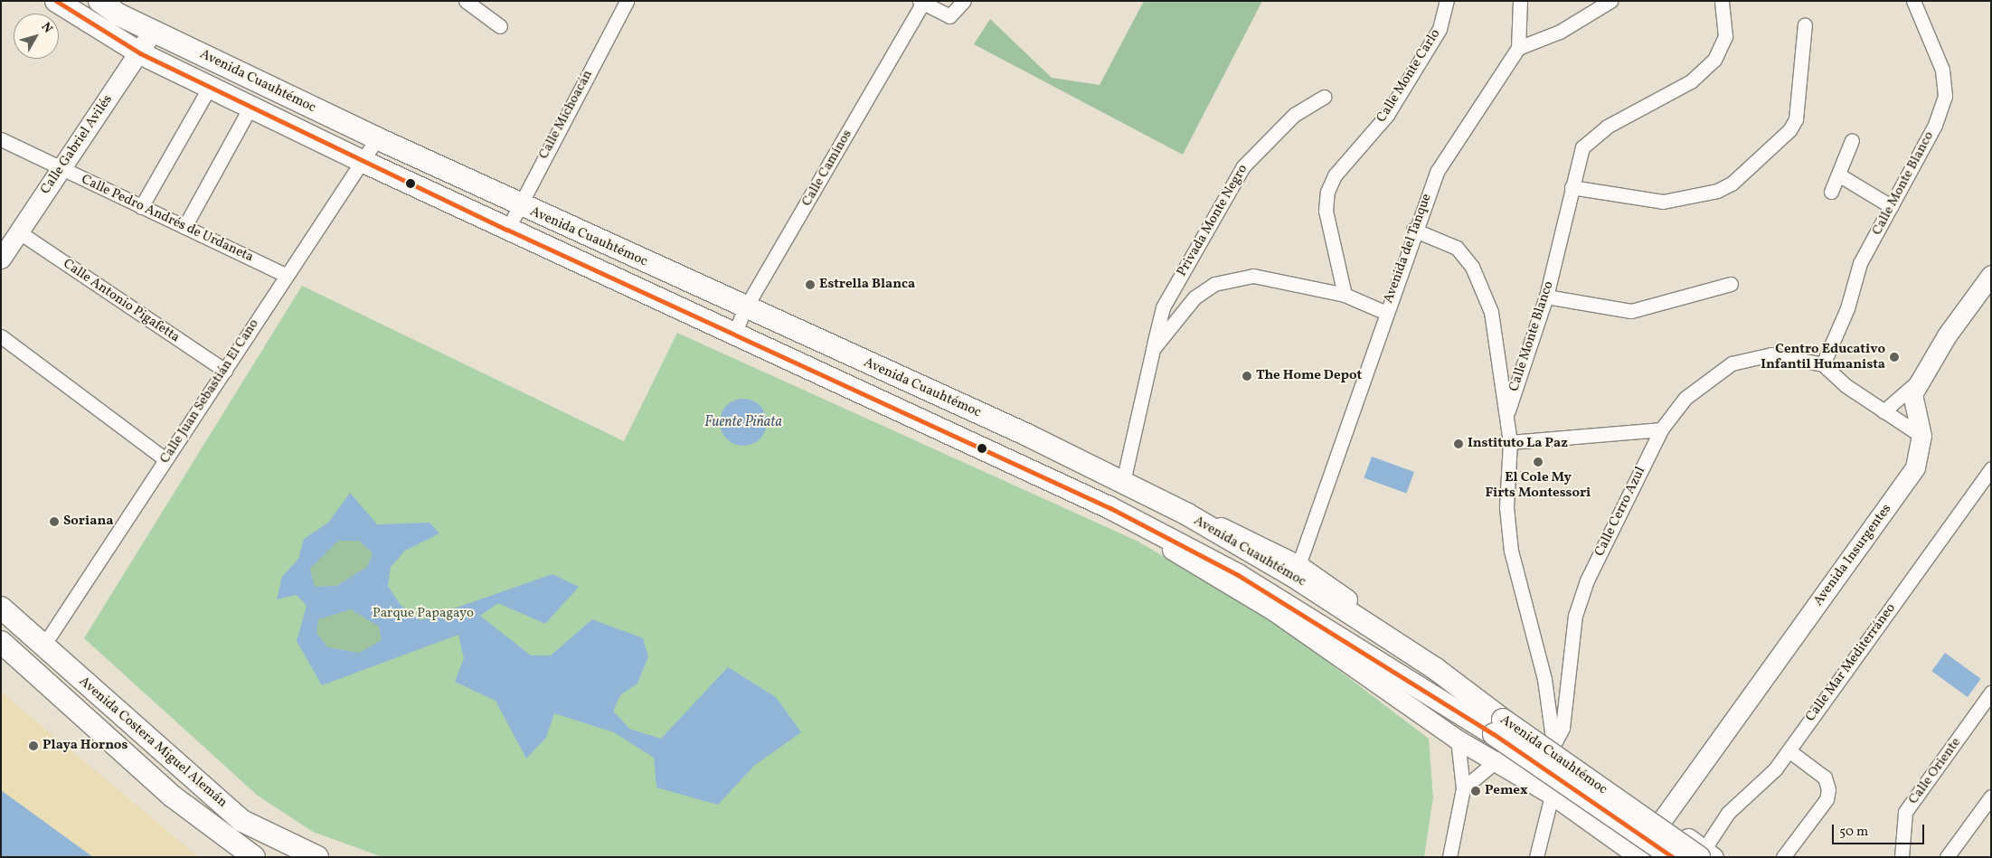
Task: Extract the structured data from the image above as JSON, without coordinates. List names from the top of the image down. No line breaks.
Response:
{"streets":{"main road":["Avenida Cuauhtémoc","Avenida Costera Miguel Alemán"],"street":["Calle Monte Carlo","Calle Michoacán","Calle Gabriel Avilés","Calle Caminos","Calle Monte Blanco","Calle Pedro Andrés de Urdaneta","Privada Monte Negro","Avenida del Tanque","Calle Antonio Pigafetta","Calle Juan Sebastián El Cano","Calle Cerro Azul","Avenida Insurgentes","Calle Mar Mediterráneo","Calle Oriente"]},"crossings":[["Avenida Cuauhtémoc","Calle Michoacán"],["Avenida Cuauhtémoc","Calle Gabriel Avilés"],["Avenida Cuauhtémoc","Calle Caminos"],["Avenida Cuauhtémoc","Privada Monte Negro"],["Avenida Cuauhtémoc","Calle Juan Sebastián El Cano"],["Avenida Cuauhtémoc","Calle Mar Mediterráneo"],["Calle Gabriel Avilés","Calle Pedro Andrés de Urdaneta"],["Calle Gabriel Avilés","Calle Antonio Pigafetta"],["Calle Monte Blanco","Calle Cerro Azul"],["Calle Pedro Andrés de Urdaneta","Calle Juan Sebastián El Cano"],["Calle Antonio Pigafetta","Calle Juan Sebastián El Cano"],["Calle Juan Sebastián El Cano","Avenida Costera Miguel Alemán"],["Calle Cerro Azul","Avenida Insurgentes"]],"water":["Fuente Piñata"],"parks":["Parque Papagayo"],"places":["Estrella Blanca","Centro Educativo Infantil Humanista","The Home Depot","Instituto La Paz","El Cole My Firts Montessori","Soriana","Playa Hornos","Pemex"],"scale_bar":"50 m","north":"top right"}
